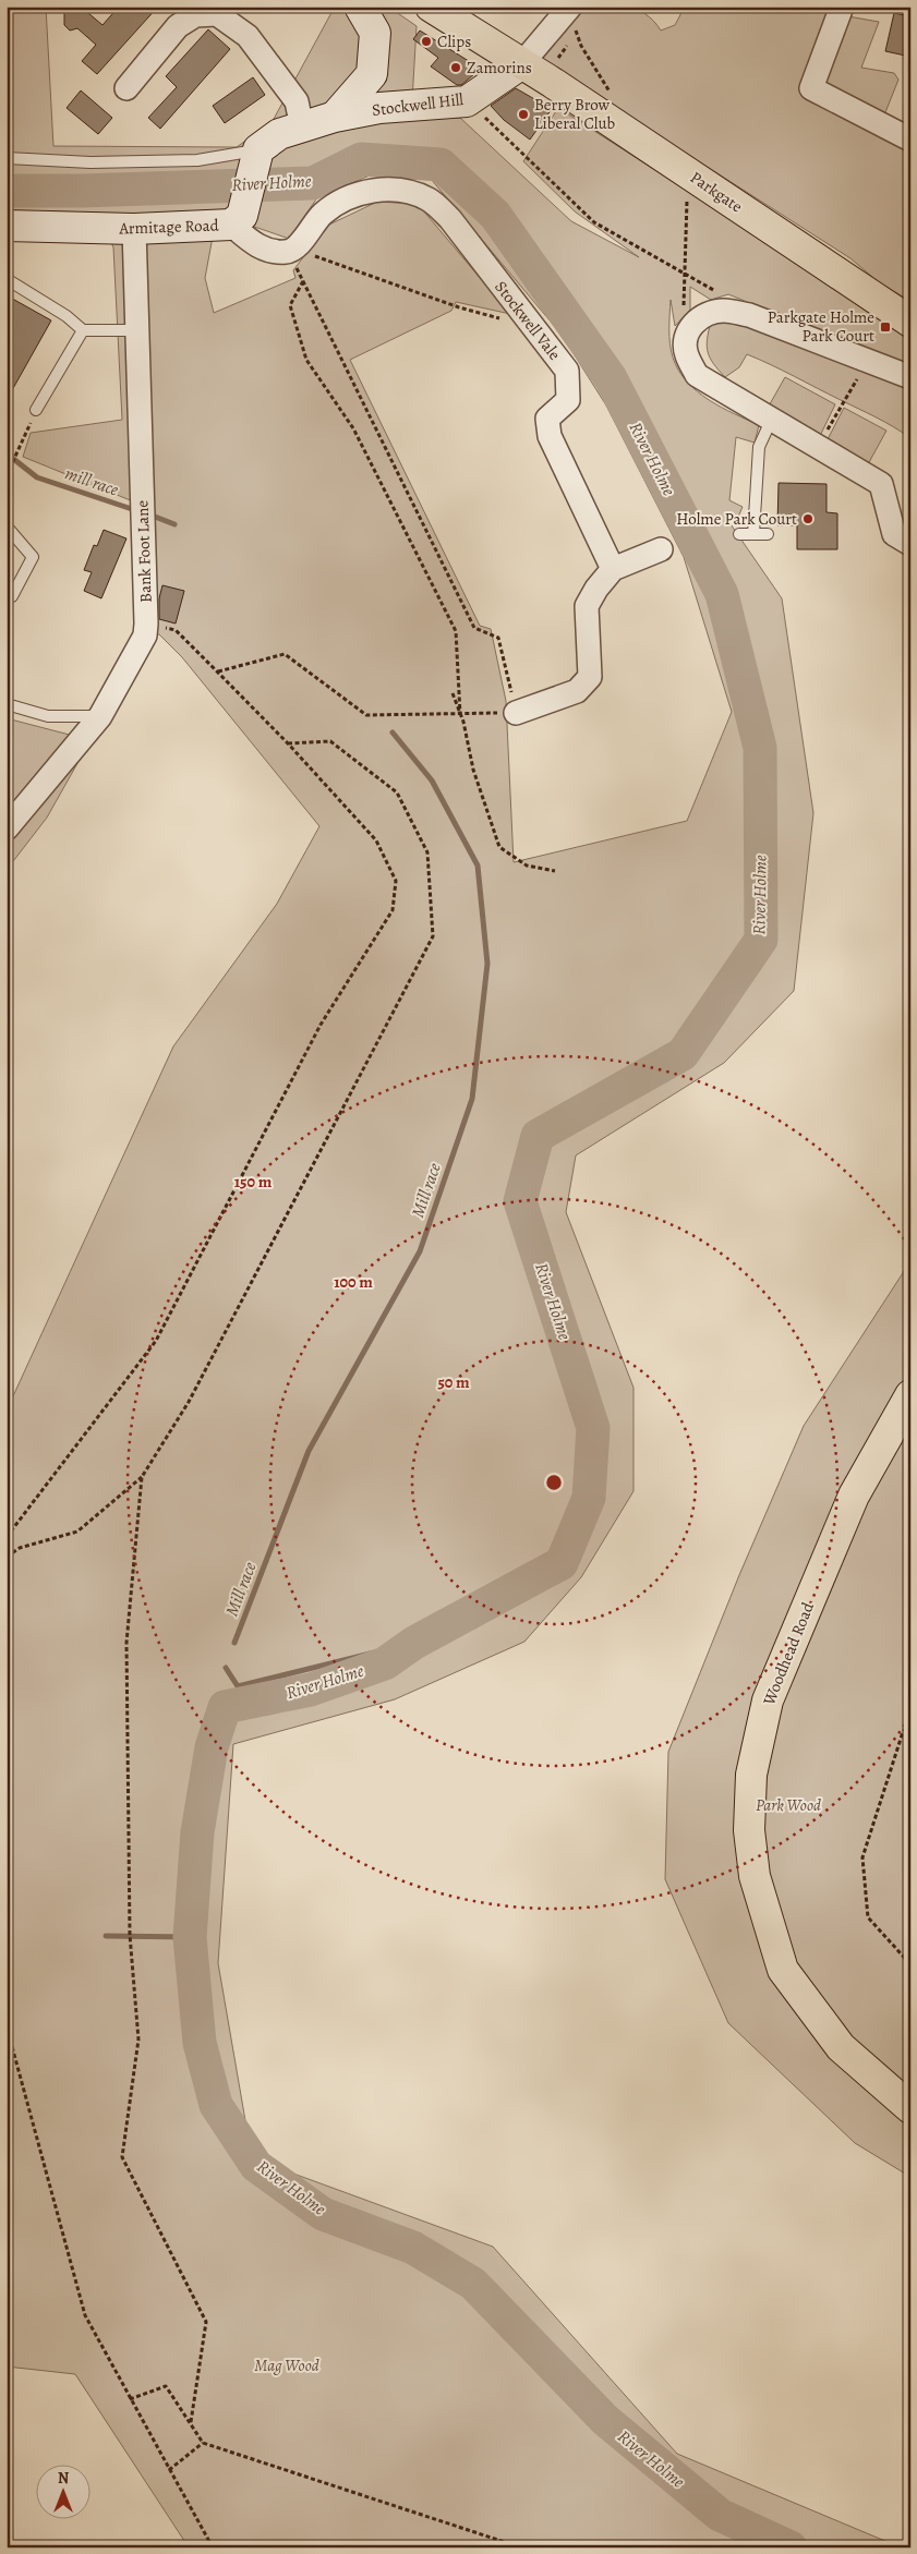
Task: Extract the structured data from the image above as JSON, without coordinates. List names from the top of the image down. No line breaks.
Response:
{"streets":{"main road":["Stockwell Hill","Parkgate","Armitage Road","Woodhead Road"],"street":["Stockwell Vale","Bank Foot Lane"]},"crossings":[["Stockwell Hill","Parkgate"],["Armitage Road","Bank Foot Lane"]],"water":["River Holme","mill race","Mill race"],"parks":["Park Wood","Mag Wood"],"places":{"other":["Clips","Zamorins","Berry Brow Liberal Club","Holme Park Court"],"transit":["Parkgate Holme Park Court"]},"north":"top","rings":["150 m","100 m","50 m"]}
